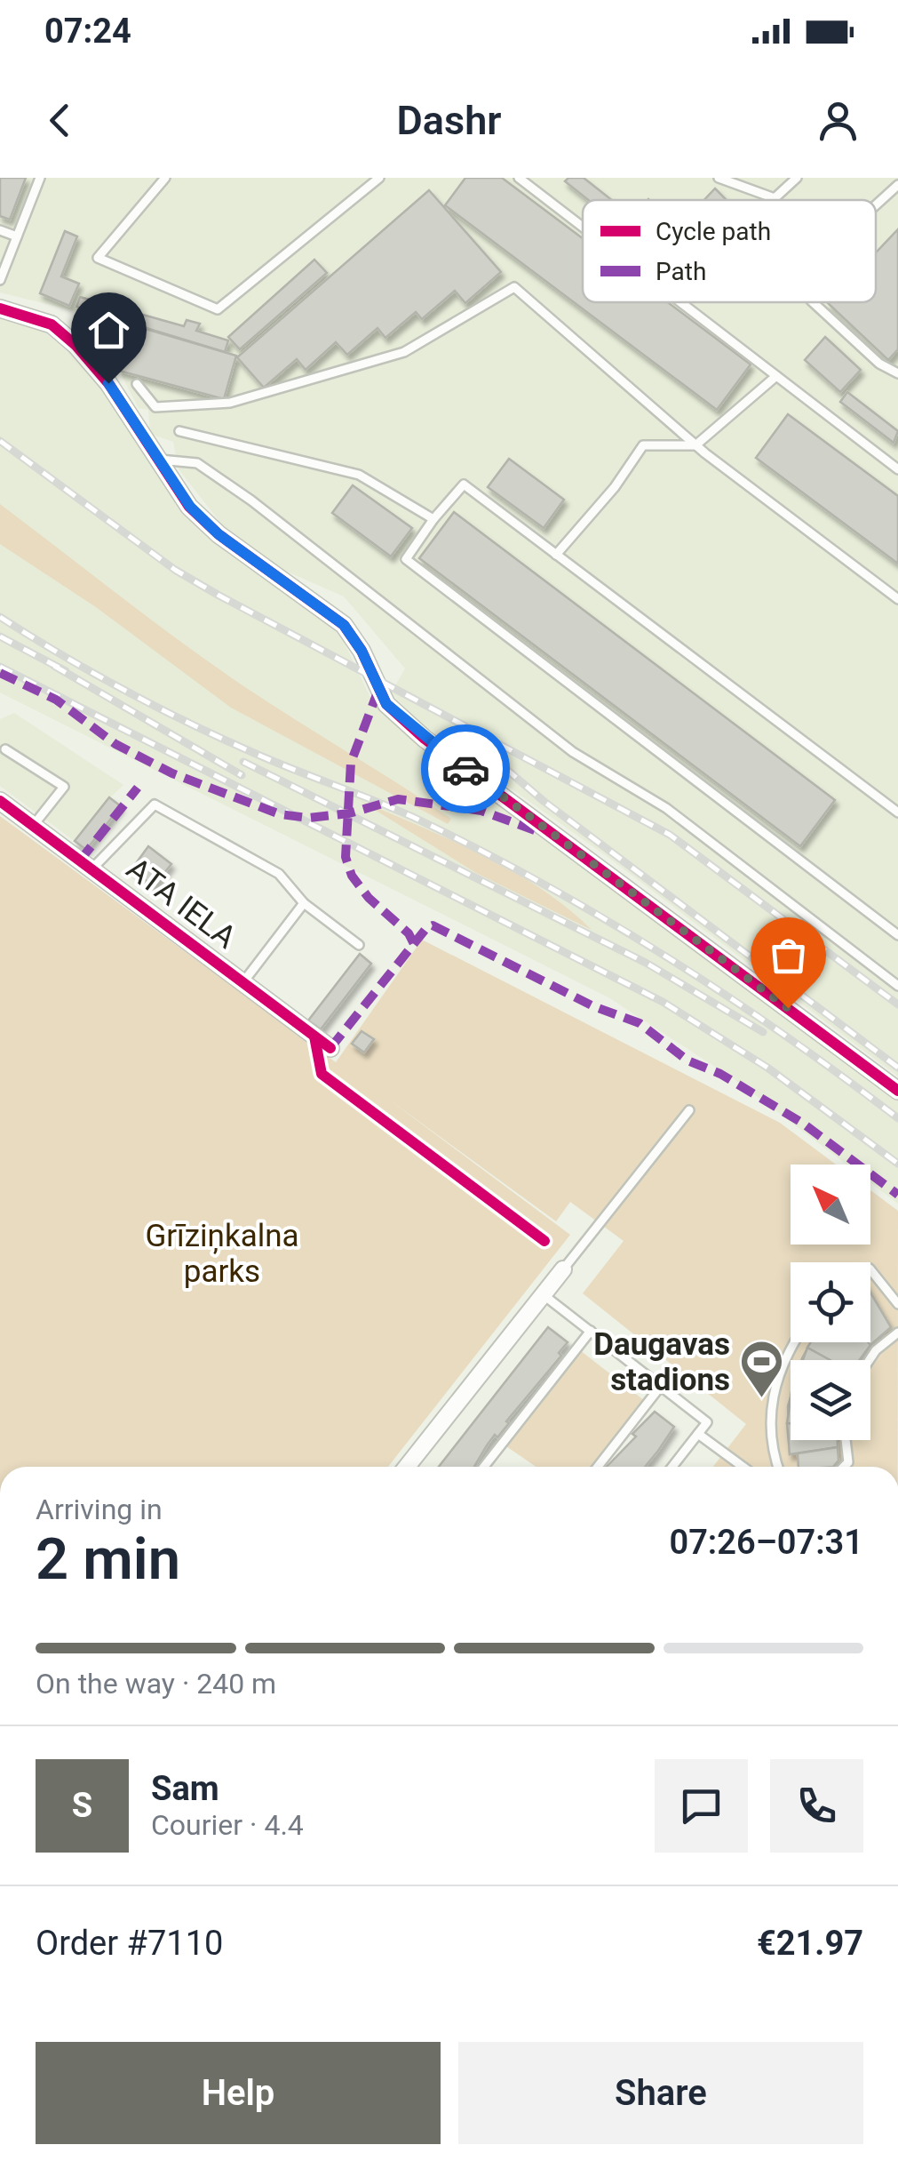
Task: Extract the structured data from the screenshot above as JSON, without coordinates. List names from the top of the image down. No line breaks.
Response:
{"streets":{"street":["ATA IELA"]},"parks":["Grīziņkalna parks"],"places":{"sports":["Daugavas stadions"]},"legend":["Cycle path","Path"],"north":"top left","page":{"status":"07:24","header":"Dashr","heading":["2 min","Arriving in","07:26–07:31"],"panel":["Sam","Courier · 4.4","Order #7110","€21.97"],"bar":"On the way · 240 m","round":"S","buttons":["Help","Share"]}}
